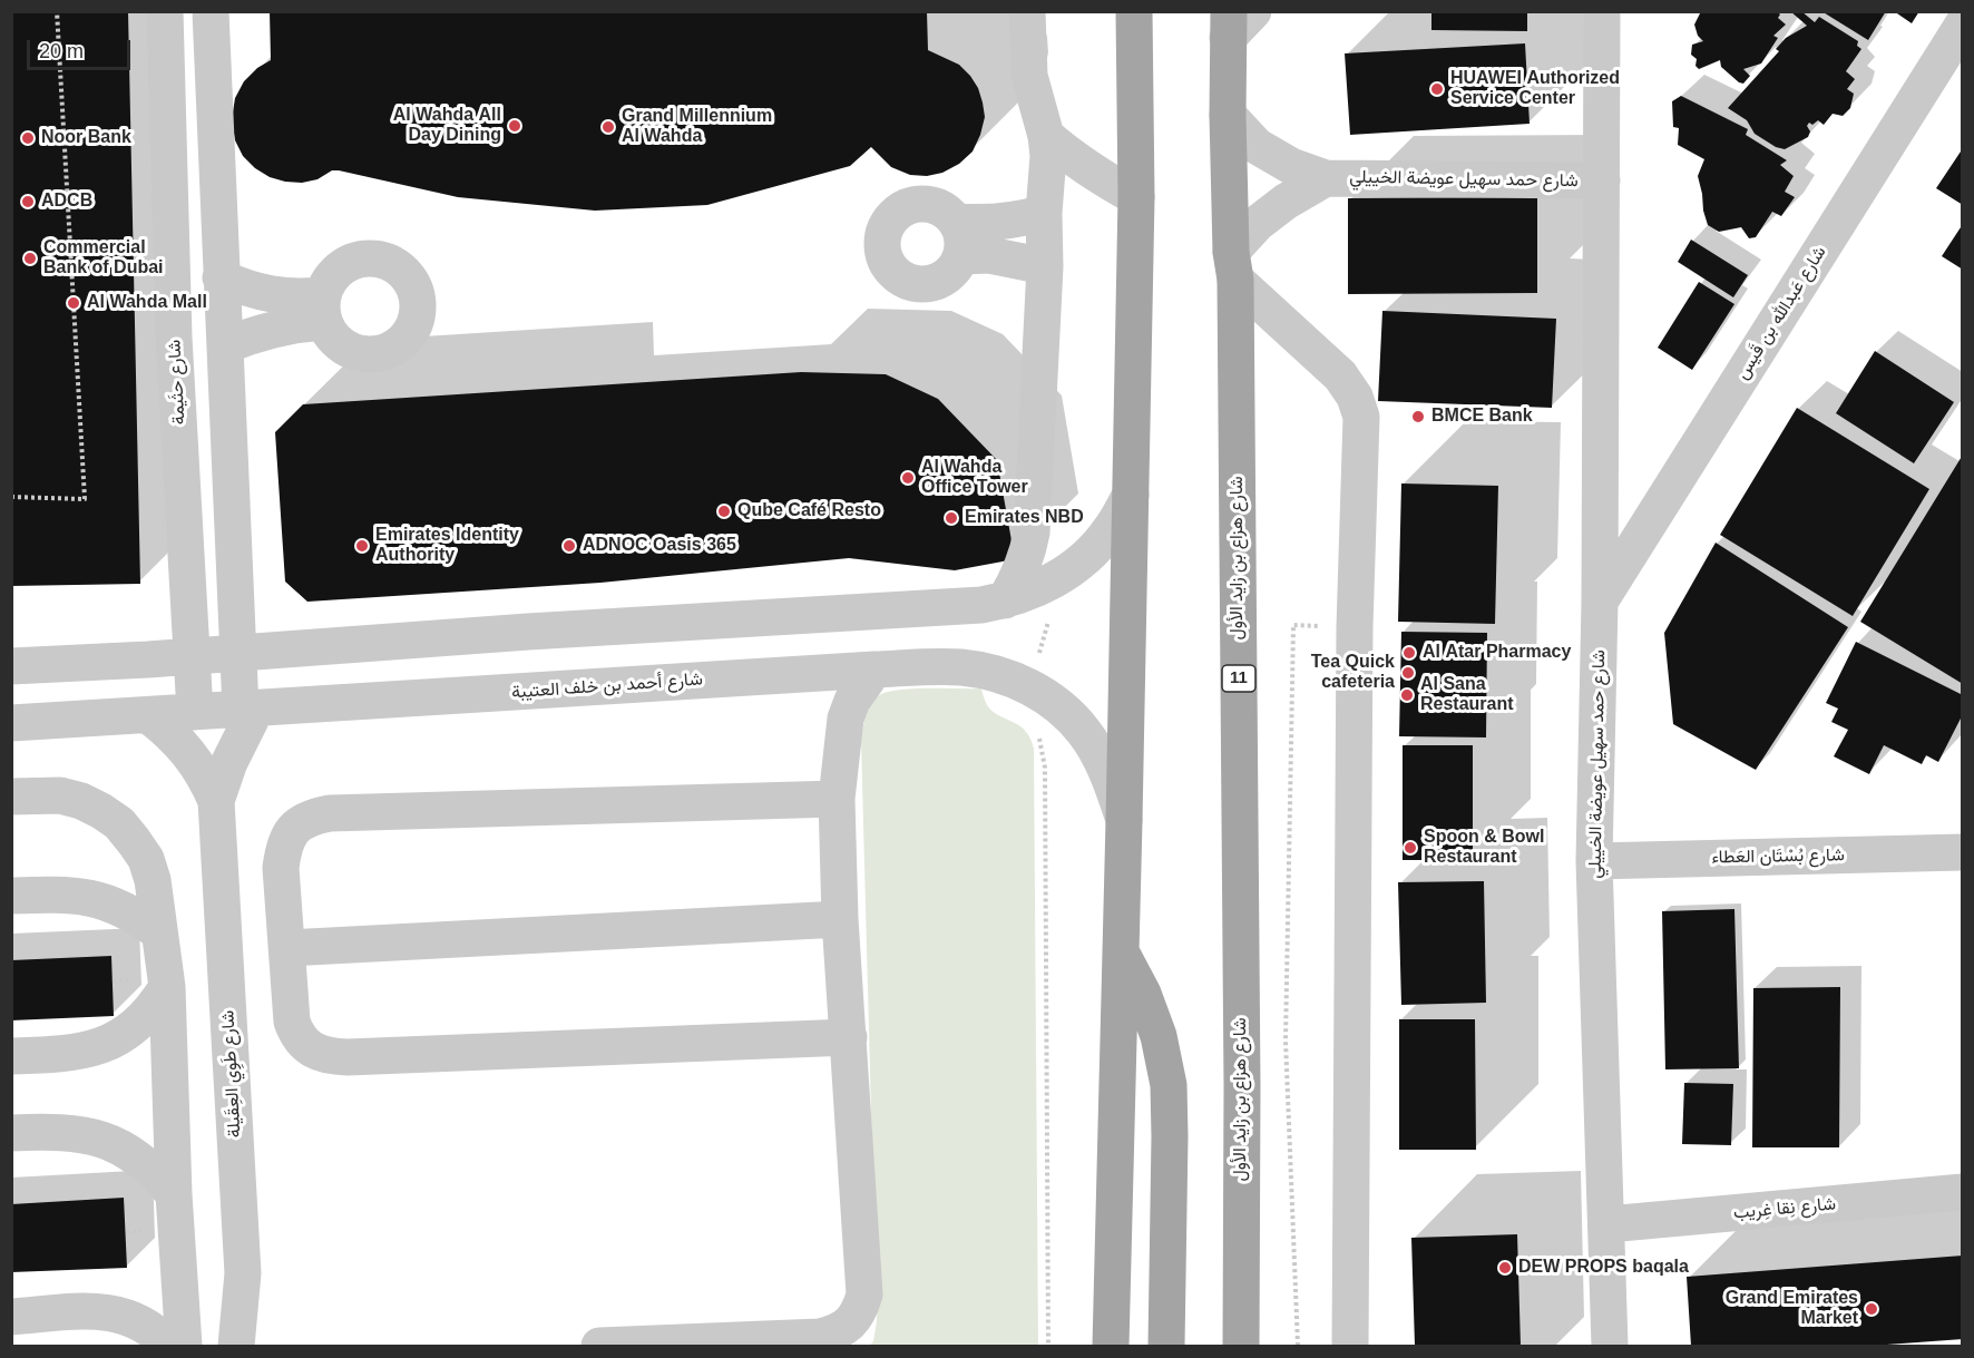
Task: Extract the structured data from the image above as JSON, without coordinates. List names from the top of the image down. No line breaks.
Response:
{"streets":{"main road":["شارع هزاع بن زايد الأول","11"],"street":["شارع حمد سهيل عويضة الخييلي","شارع عَبدالله بن قَيس","شارع حثَيمة","شارع أحمد بن خلف العتيبة","شارع بُسْتَان العَطاء","شارع طَوِي العِقَيلة","شارع نِقا غِريب"]},"crossings":[["شارع حمد سهيل عويضة الخييلي","شارع عَبدالله بن قَيس"],["شارع حمد سهيل عويضة الخييلي","شارع هزاع بن زايد الأول"],["شارع حمد سهيل عويضة الخييلي","شارع بُسْتَان العَطاء"],["شارع حمد سهيل عويضة الخييلي","شارع نِقا غِريب"],["شارع حثَيمة","شارع أحمد بن خلف العتيبة"],["شارع أحمد بن خلف العتيبة","شارع طَوِي العِقَيلة"]],"places":["HUAWEI Authorized Service Center","Al Wahda All Day Dining","Grand Millennium Al Wahda","Noor Bank","ADCB","Commercial Bank of Dubai","Al Wahda Mall","BMCE Bank","Al Wahda Office Tower","Qube Café Resto","Emirates NBD","Emirates Identity Authority","ADNOC Oasis 365","Al Atar Pharmacy","Tea Quick cafeteria","Al Sana Restaurant","Spoon & Bowl Restaurant","DEW PROPS baqala","Grand Emirates Market"],"scale_bar":"20 m"}
